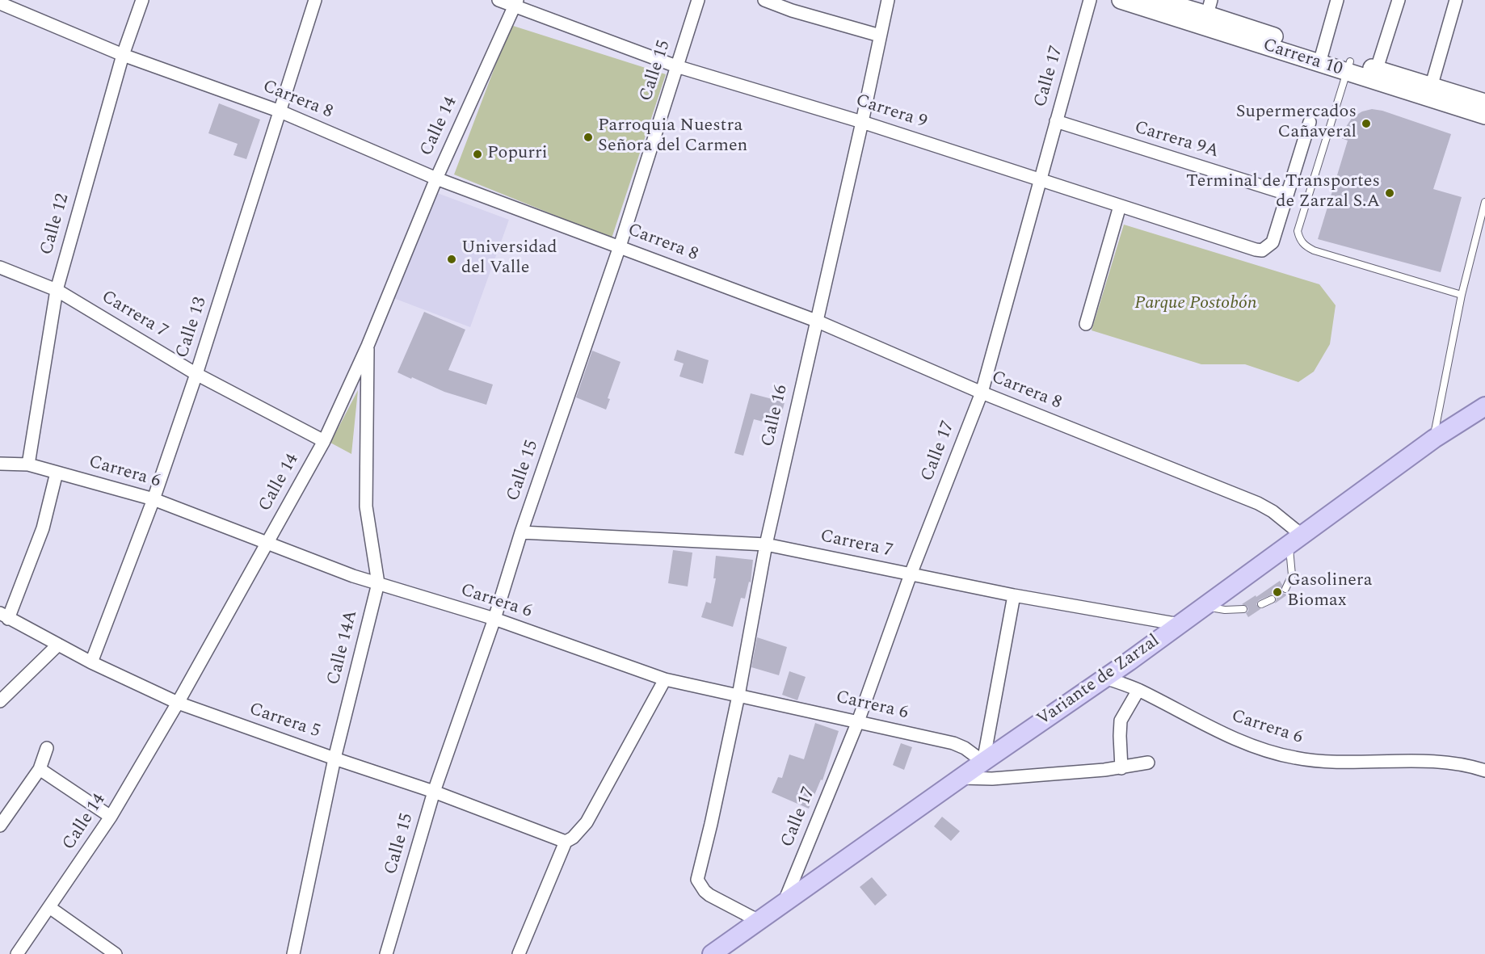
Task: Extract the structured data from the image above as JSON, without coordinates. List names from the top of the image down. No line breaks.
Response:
{"streets":{"main road":["Variante de Zarzal"],"street":["Carrera 10","Calle 15","Calle 17","Carrera 8","Carrera 9","Calle 14","Carrera 9A","Calle 12","Carrera 7","Calle 13","Calle 16","Carrera 6","Calle 14A","Carrera 5"]},"crossings":[["Calle 15","Carrera 8"],["Calle 15","Carrera 9"],["Calle 15","Carrera 7"],["Calle 15","Carrera 6"],["Calle 15","Carrera 5"],["Calle 17","Carrera 8"],["Calle 17","Carrera 9"],["Calle 17","Carrera 9A"],["Calle 17","Carrera 7"],["Calle 17","Carrera 6"],["Calle 17","Variante de Zarzal"],["Carrera 8","Calle 14"],["Carrera 8","Calle 12"],["Carrera 8","Calle 13"],["Carrera 8","Calle 16"],["Carrera 8","Variante de Zarzal"],["Carrera 9","Calle 14"],["Carrera 9","Carrera 9A"],["Carrera 9","Calle 16"],["Calle 14","Carrera 7"],["Calle 14","Carrera 6"],["Calle 14","Calle 14A"],["Calle 14","Carrera 5"],["Calle 12","Carrera 7"],["Calle 12","Carrera 6"],["Carrera 7","Calle 13"],["Carrera 7","Calle 16"],["Carrera 7","Variante de Zarzal"],["Calle 13","Carrera 6"],["Calle 13","Carrera 5"],["Calle 16","Carrera 6"],["Calle 16","Variante de Zarzal"],["Carrera 6","Calle 14A"],["Carrera 6","Variante de Zarzal"],["Calle 14A","Carrera 5"]],"parks":["Parque Postobón"],"places":["Supermercados Cañaveral","Parroquia Nuestra Señora del Carmen","Popurri","Terminal de Transportes de Zarzal S.A","Universidad del Valle","Gasolinera Biomax"]}
